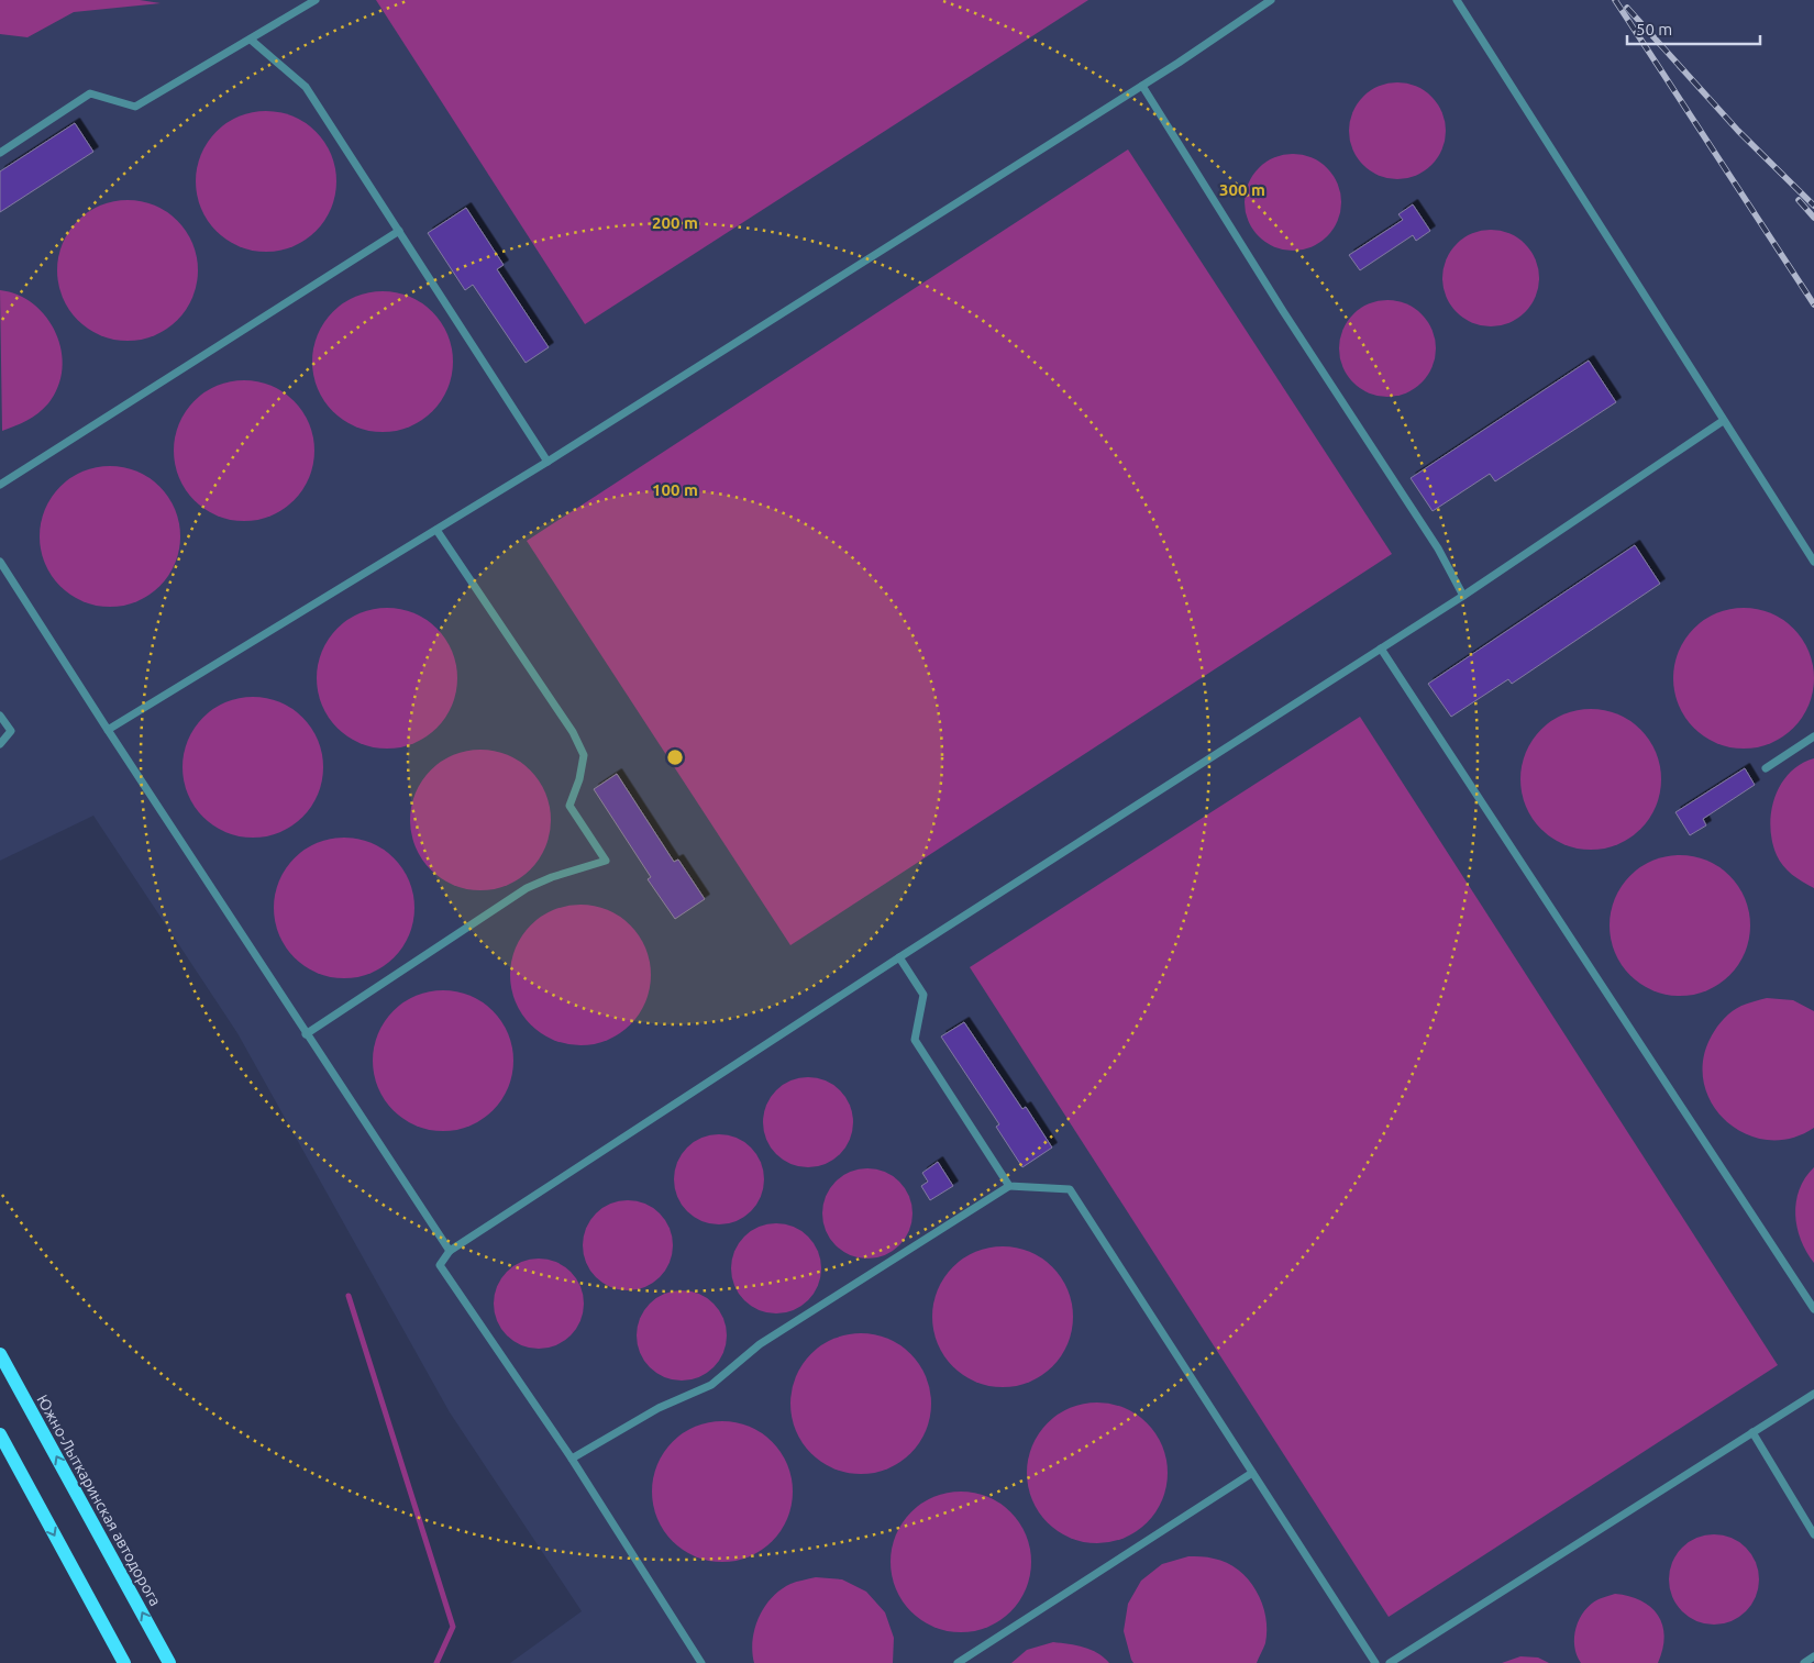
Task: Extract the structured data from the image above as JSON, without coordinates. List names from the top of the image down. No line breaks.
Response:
{"streets":{"main road":["Южно-Лыткаринская автодорога"]},"scale_bar":"50 m","rings":["300 m","200 m","100 m"]}
